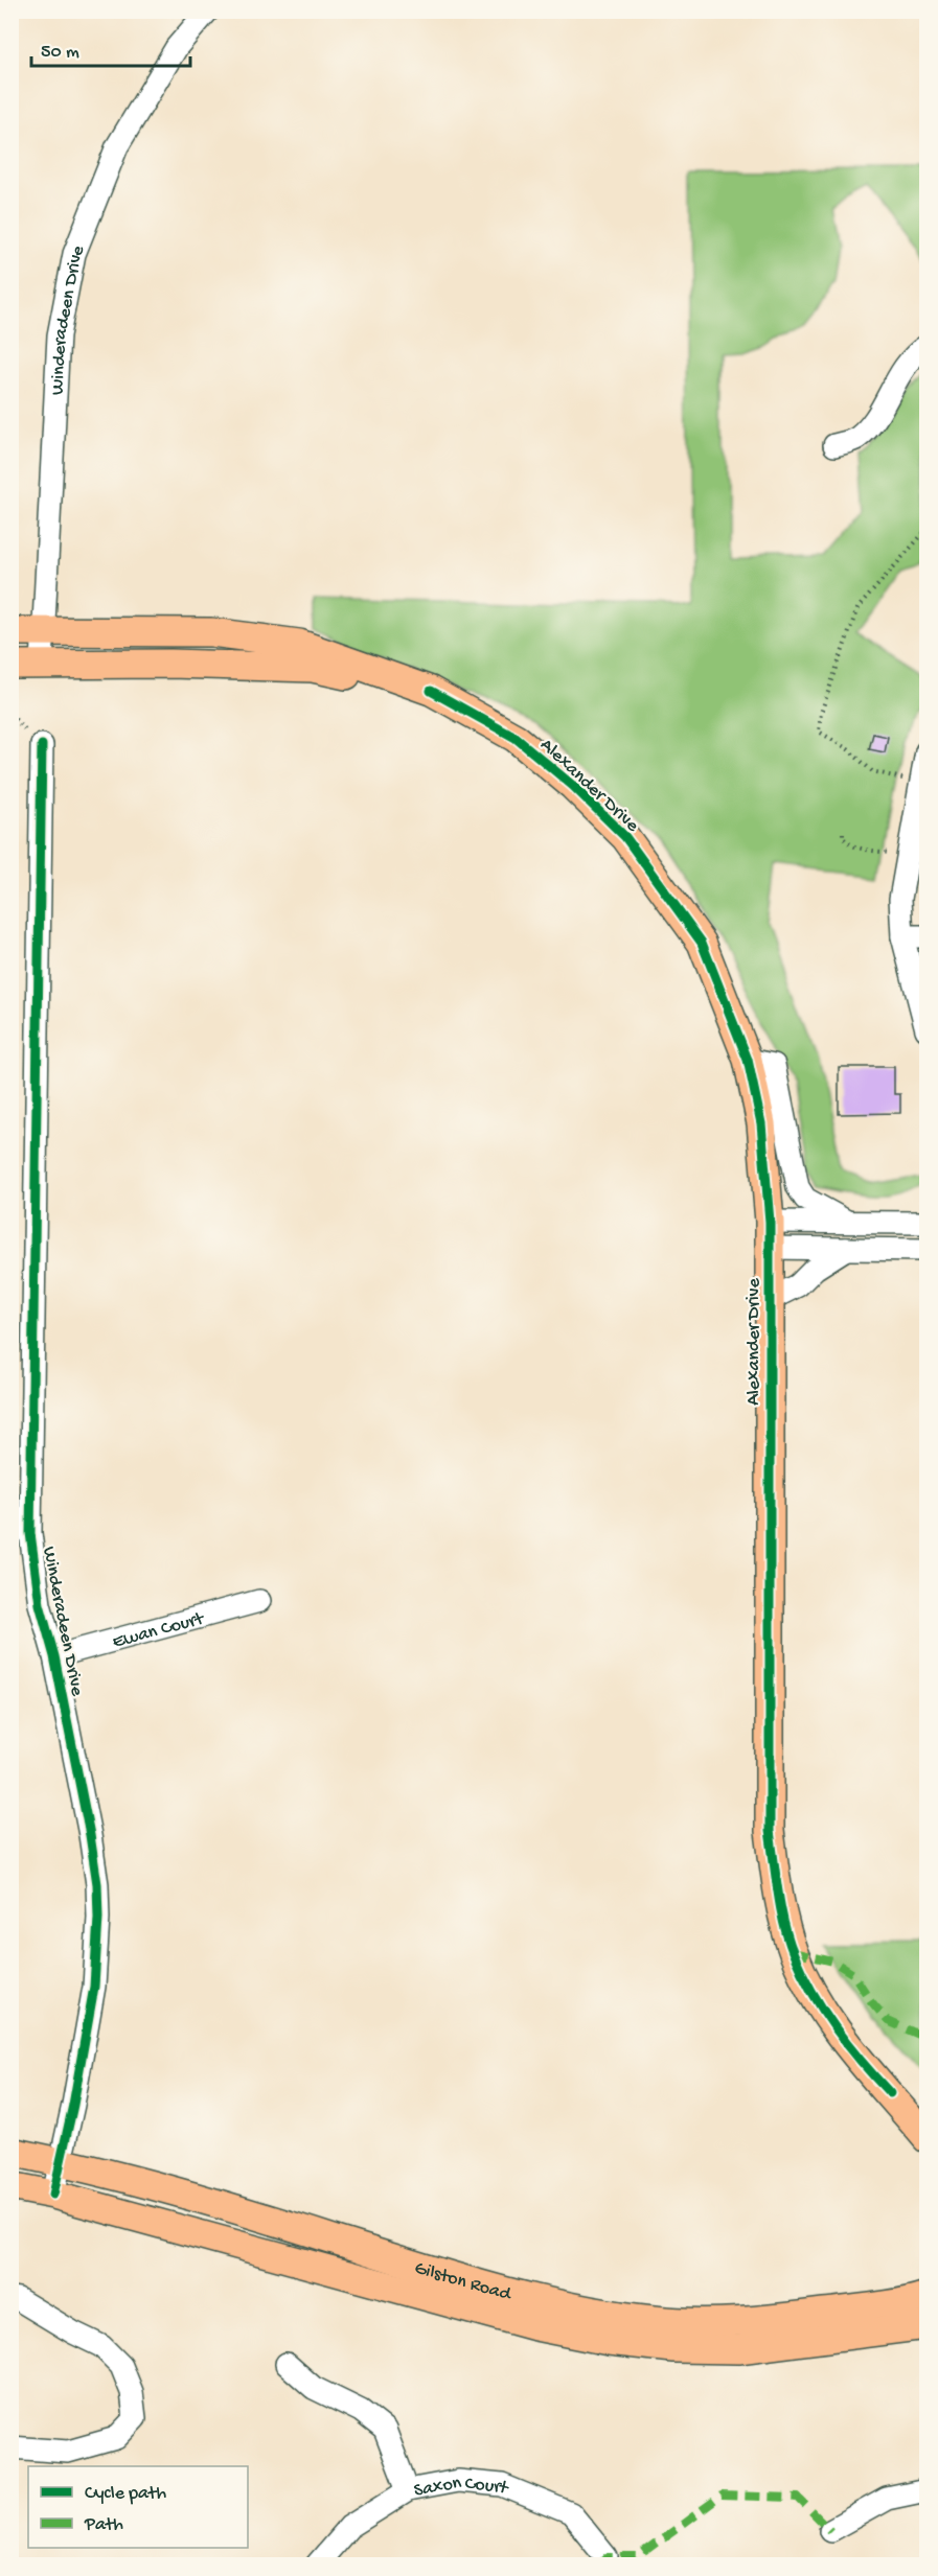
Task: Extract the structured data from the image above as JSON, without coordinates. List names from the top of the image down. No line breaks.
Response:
{"streets":{"main road":["Alexander Drive","Gilston Road"],"street":["Winderadeen Drive","Ewan Court","Saxon Court"]},"crossings":[["Winderadeen Drive","Alexander Drive"],["Winderadeen Drive","Ewan Court"],["Winderadeen Drive","Gilston Road"]],"legend":["Cycle path","Path"],"scale_bar":"50 m"}
